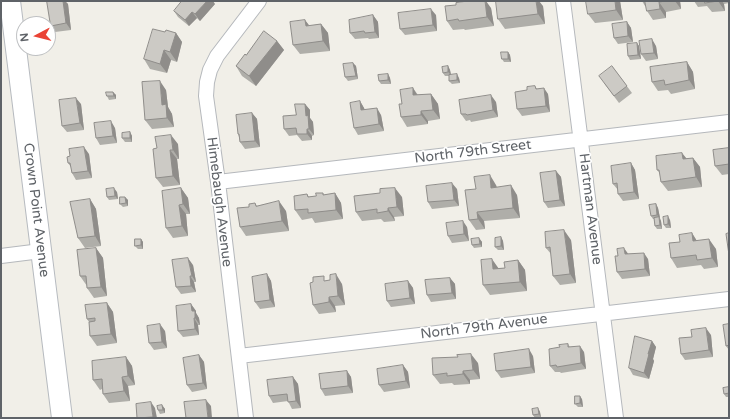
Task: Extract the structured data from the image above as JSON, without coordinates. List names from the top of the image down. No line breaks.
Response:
{"streets":{"main road":["Crown Point Avenue"],"street":["North 79th Street","Himebaugh Avenue","Hartman Avenue","North 79th Avenue"]},"crossings":[["North 79th Street","Himebaugh Avenue"],["North 79th Street","Hartman Avenue"],["Himebaugh Avenue","North 79th Avenue"],["Hartman Avenue","North 79th Avenue"]],"north":"left"}
